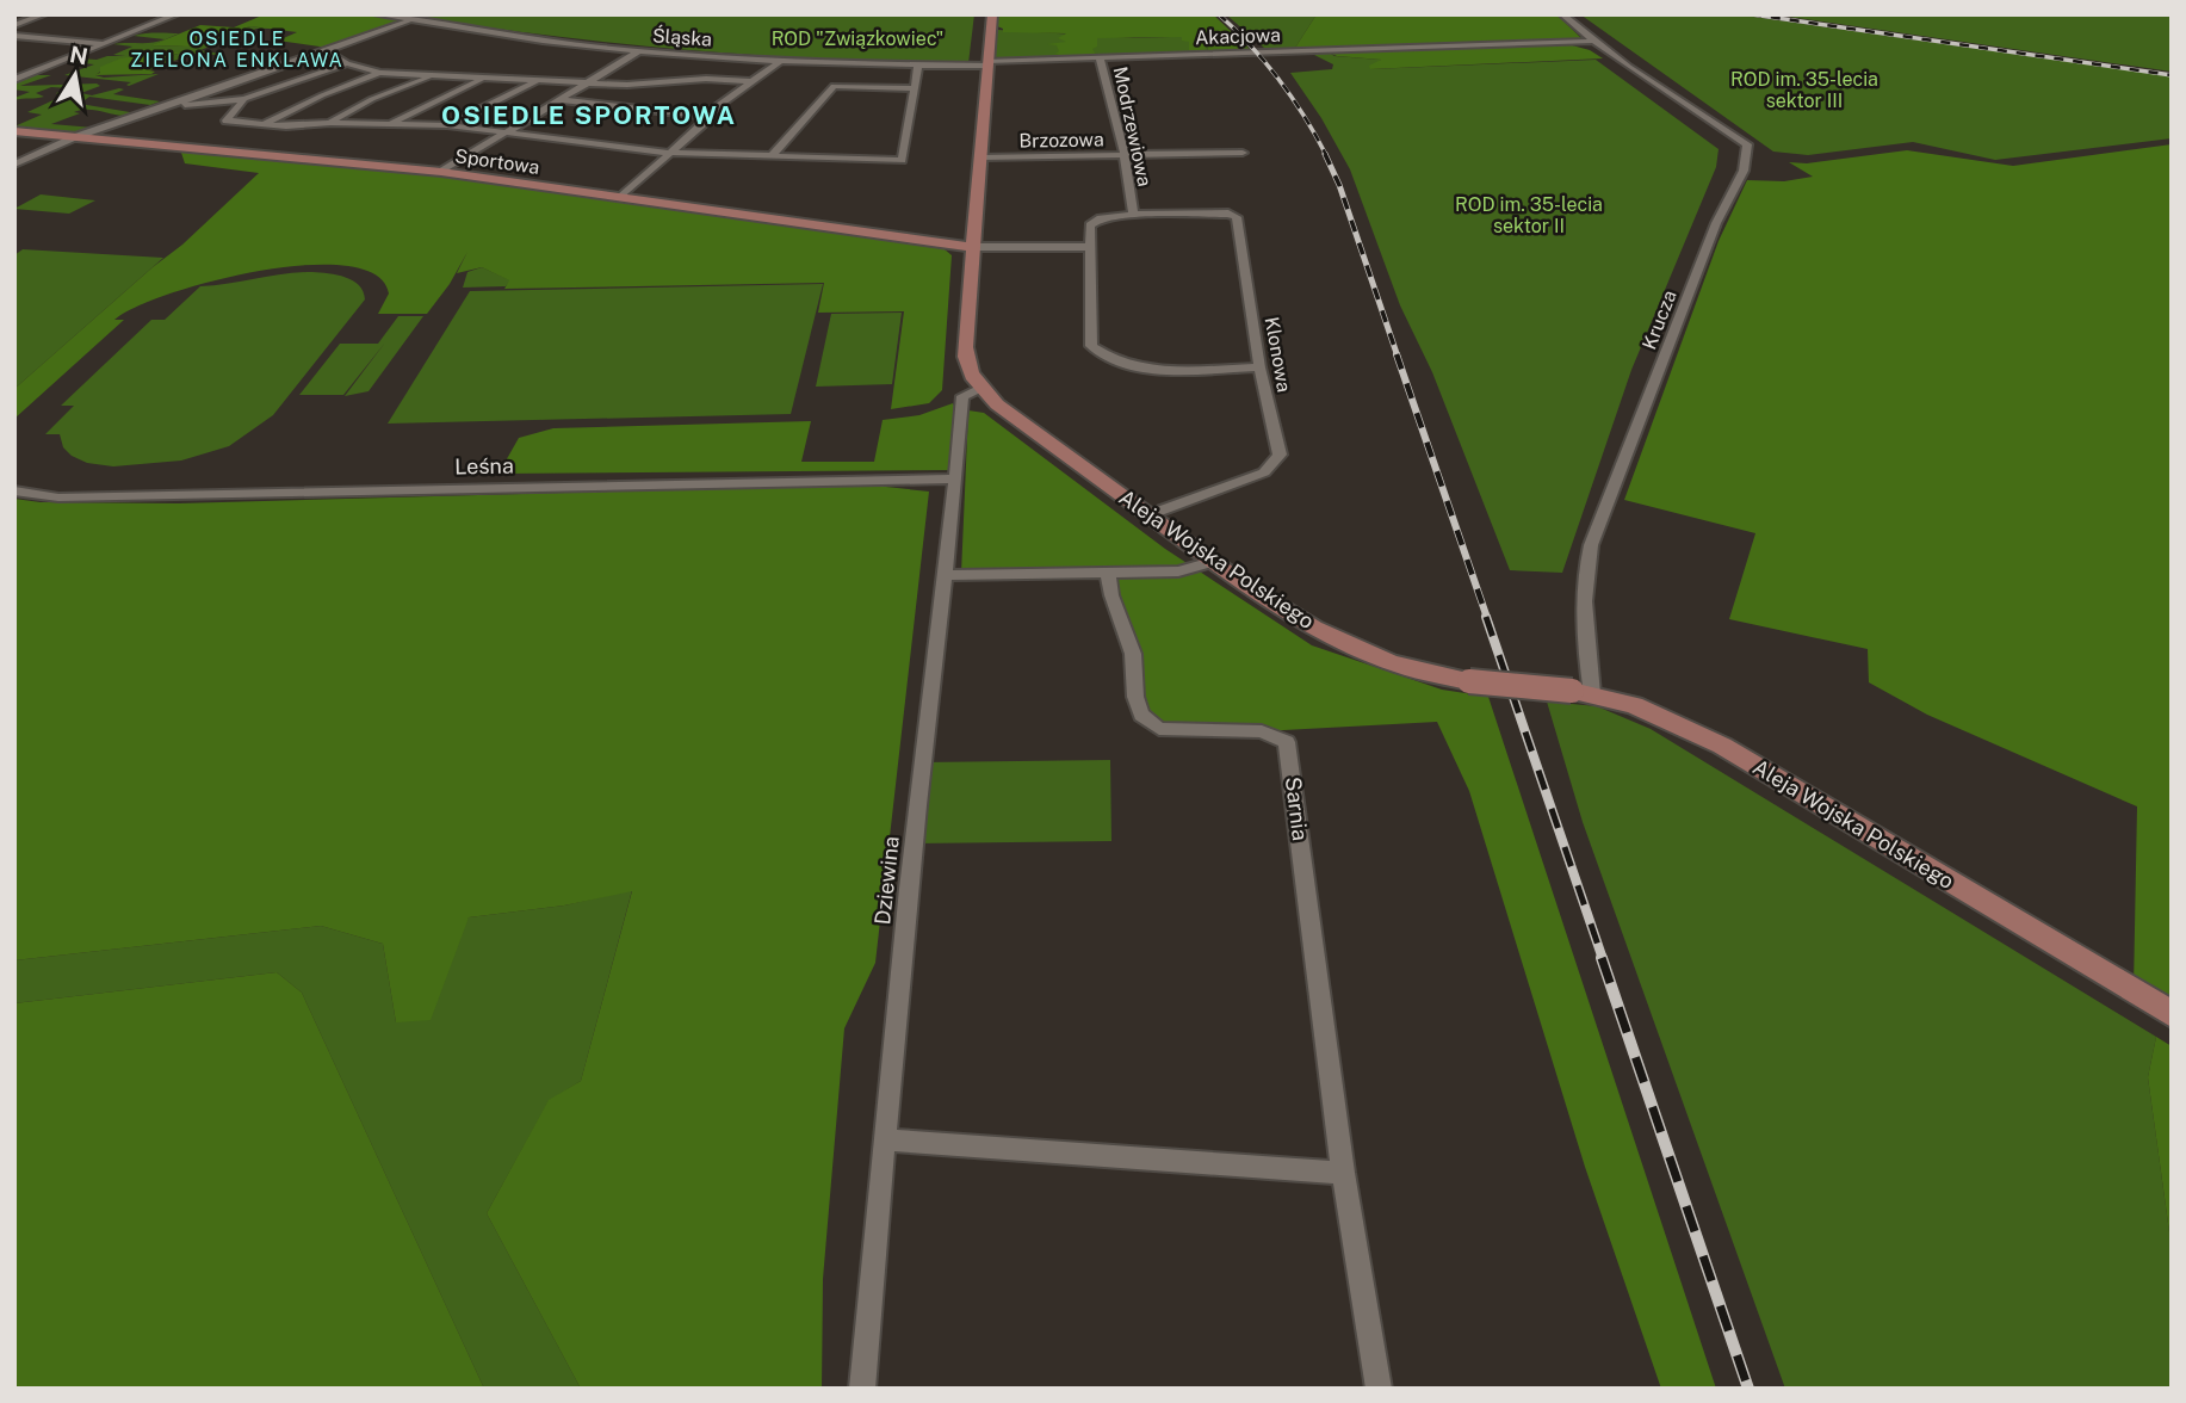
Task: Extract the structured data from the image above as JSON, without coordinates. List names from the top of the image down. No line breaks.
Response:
{"streets":{"street":["Akacjowa","Śląska","Modrzewiowa","Brzozowa","Sportowa","Krucza","Klonowa","Leśna","Aleja Wojska Polskiego","Sarnia","Dziewina"]},"crossings":[["Akacjowa","Śląska"],["Akacjowa","Modrzewiowa"],["Akacjowa","Krucza"],["Akacjowa","Aleja Wojska Polskiego"],["Śląska","Aleja Wojska Polskiego"],["Modrzewiowa","Brzozowa"],["Modrzewiowa","Klonowa"],["Brzozowa","Aleja Wojska Polskiego"],["Sportowa","Aleja Wojska Polskiego"],["Krucza","Aleja Wojska Polskiego"],["Klonowa","Aleja Wojska Polskiego"],["Leśna","Dziewina"],["Aleja Wojska Polskiego","Dziewina"]],"districts":["OSIEDLE ZIELONA ENKLAWA","OSIEDLE SPORTOWA"],"parks":["ROD \"Związkowiec\"","ROD im. 35-lecia sektor III","ROD im. 35-lecia sektor II"],"north":"top"}
